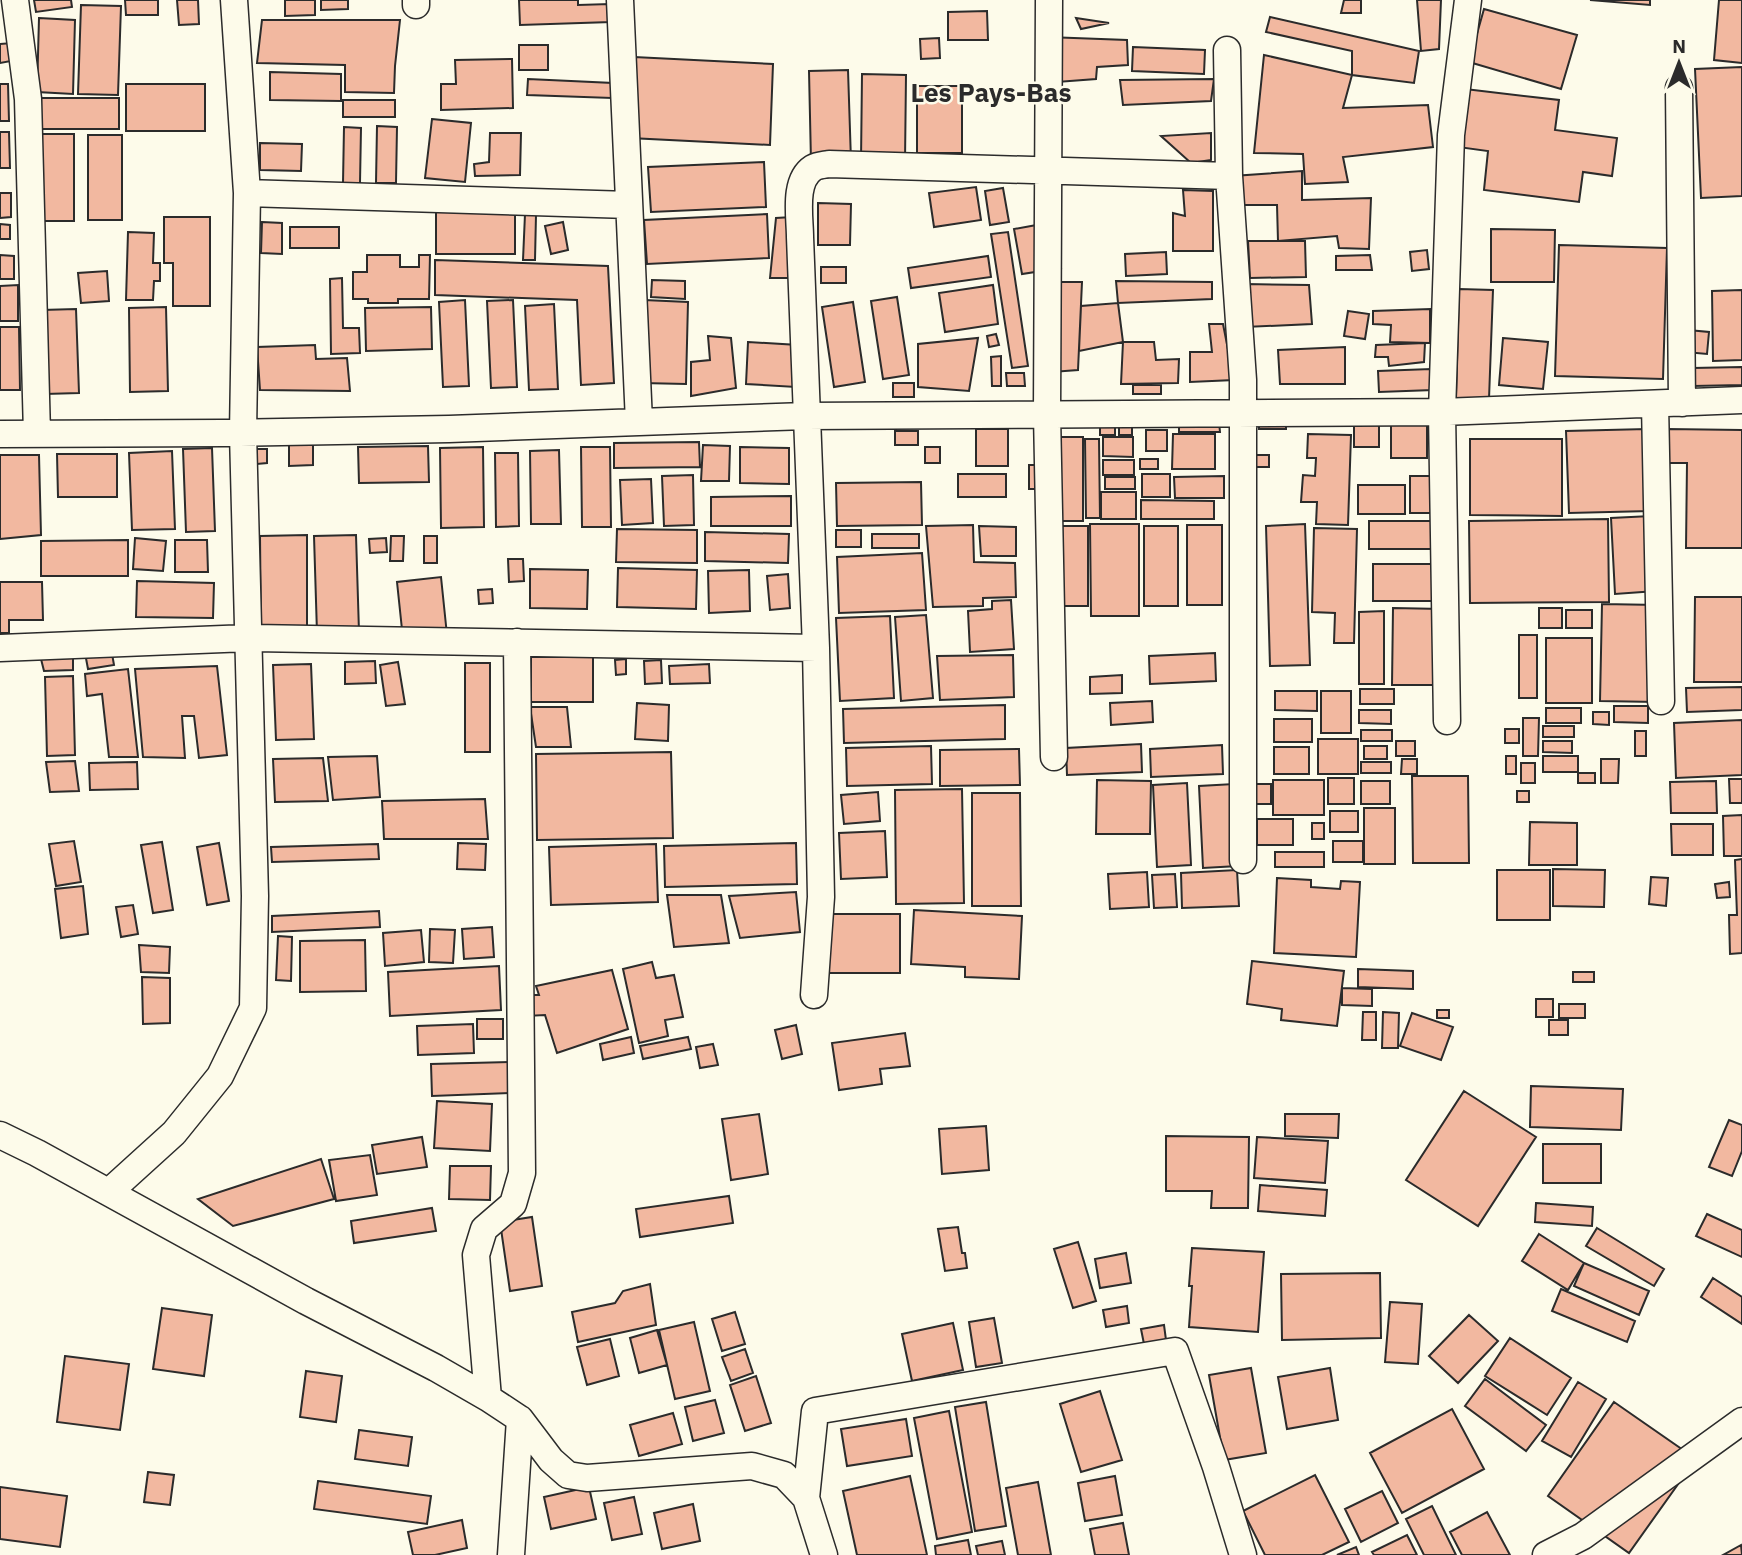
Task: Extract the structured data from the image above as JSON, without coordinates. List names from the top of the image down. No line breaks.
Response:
{"districts":["Les Pays-Bas"],"north":"top"}
